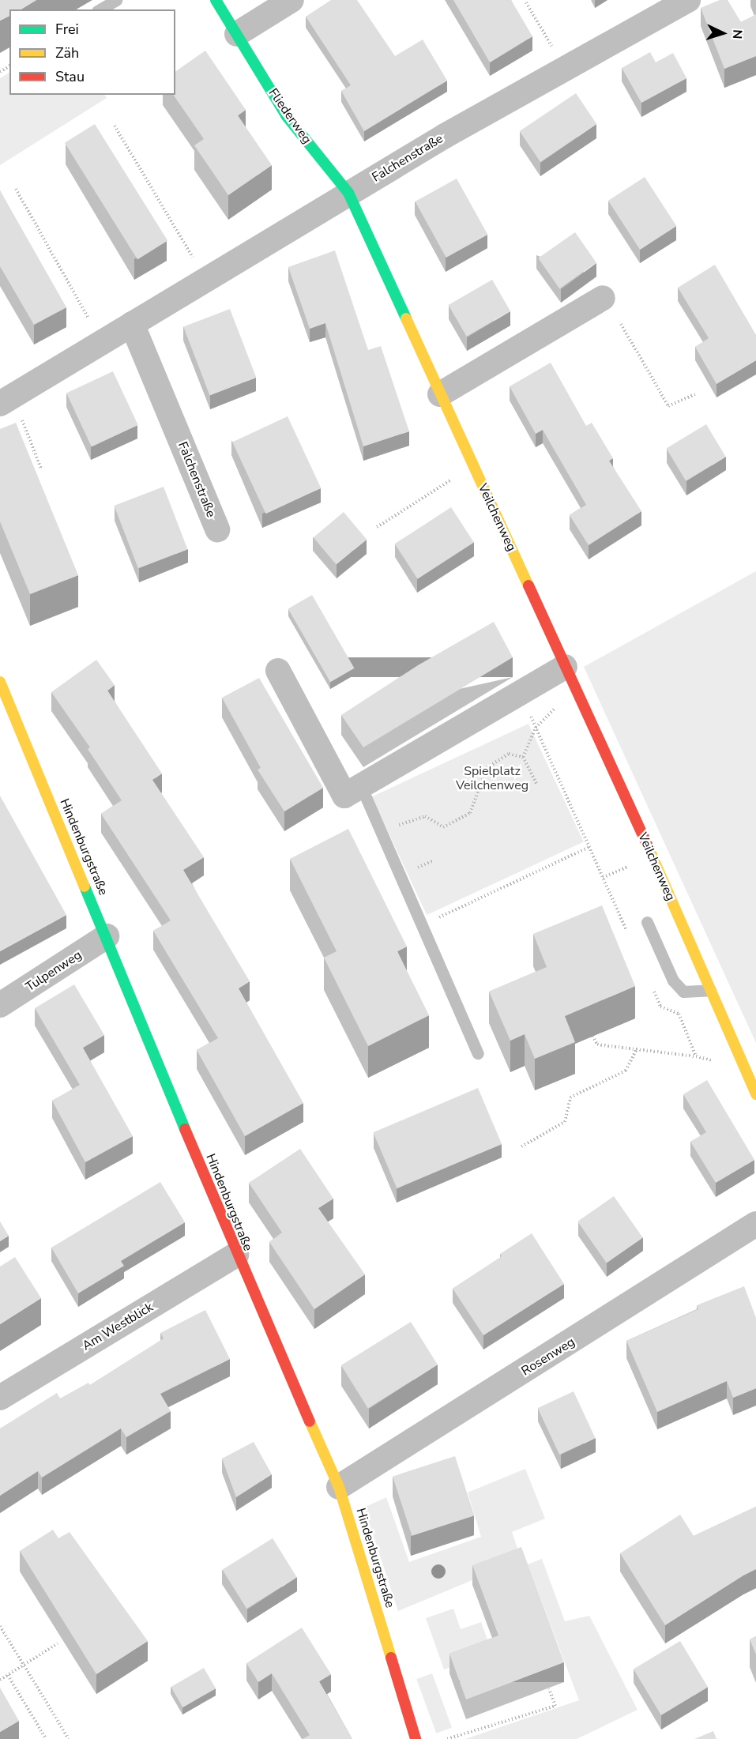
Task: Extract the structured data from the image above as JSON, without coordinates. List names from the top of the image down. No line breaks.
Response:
{"streets":{"street":["Fliederweg","Falchenstraße","Veilchenweg","Hindenburgstraße","Tulpenweg","Am Westblick","Rosenweg"]},"crossings":[["Fliederweg","Falchenstraße"],["Fliederweg","Veilchenweg"],["Falchenstraße","Veilchenweg"],["Hindenburgstraße","Tulpenweg"],["Hindenburgstraße","Am Westblick"],["Hindenburgstraße","Rosenweg"]],"parks":["Spielplatz Veilchenweg"],"legend":["Frei","Zäh","Stau"],"north":"right"}
